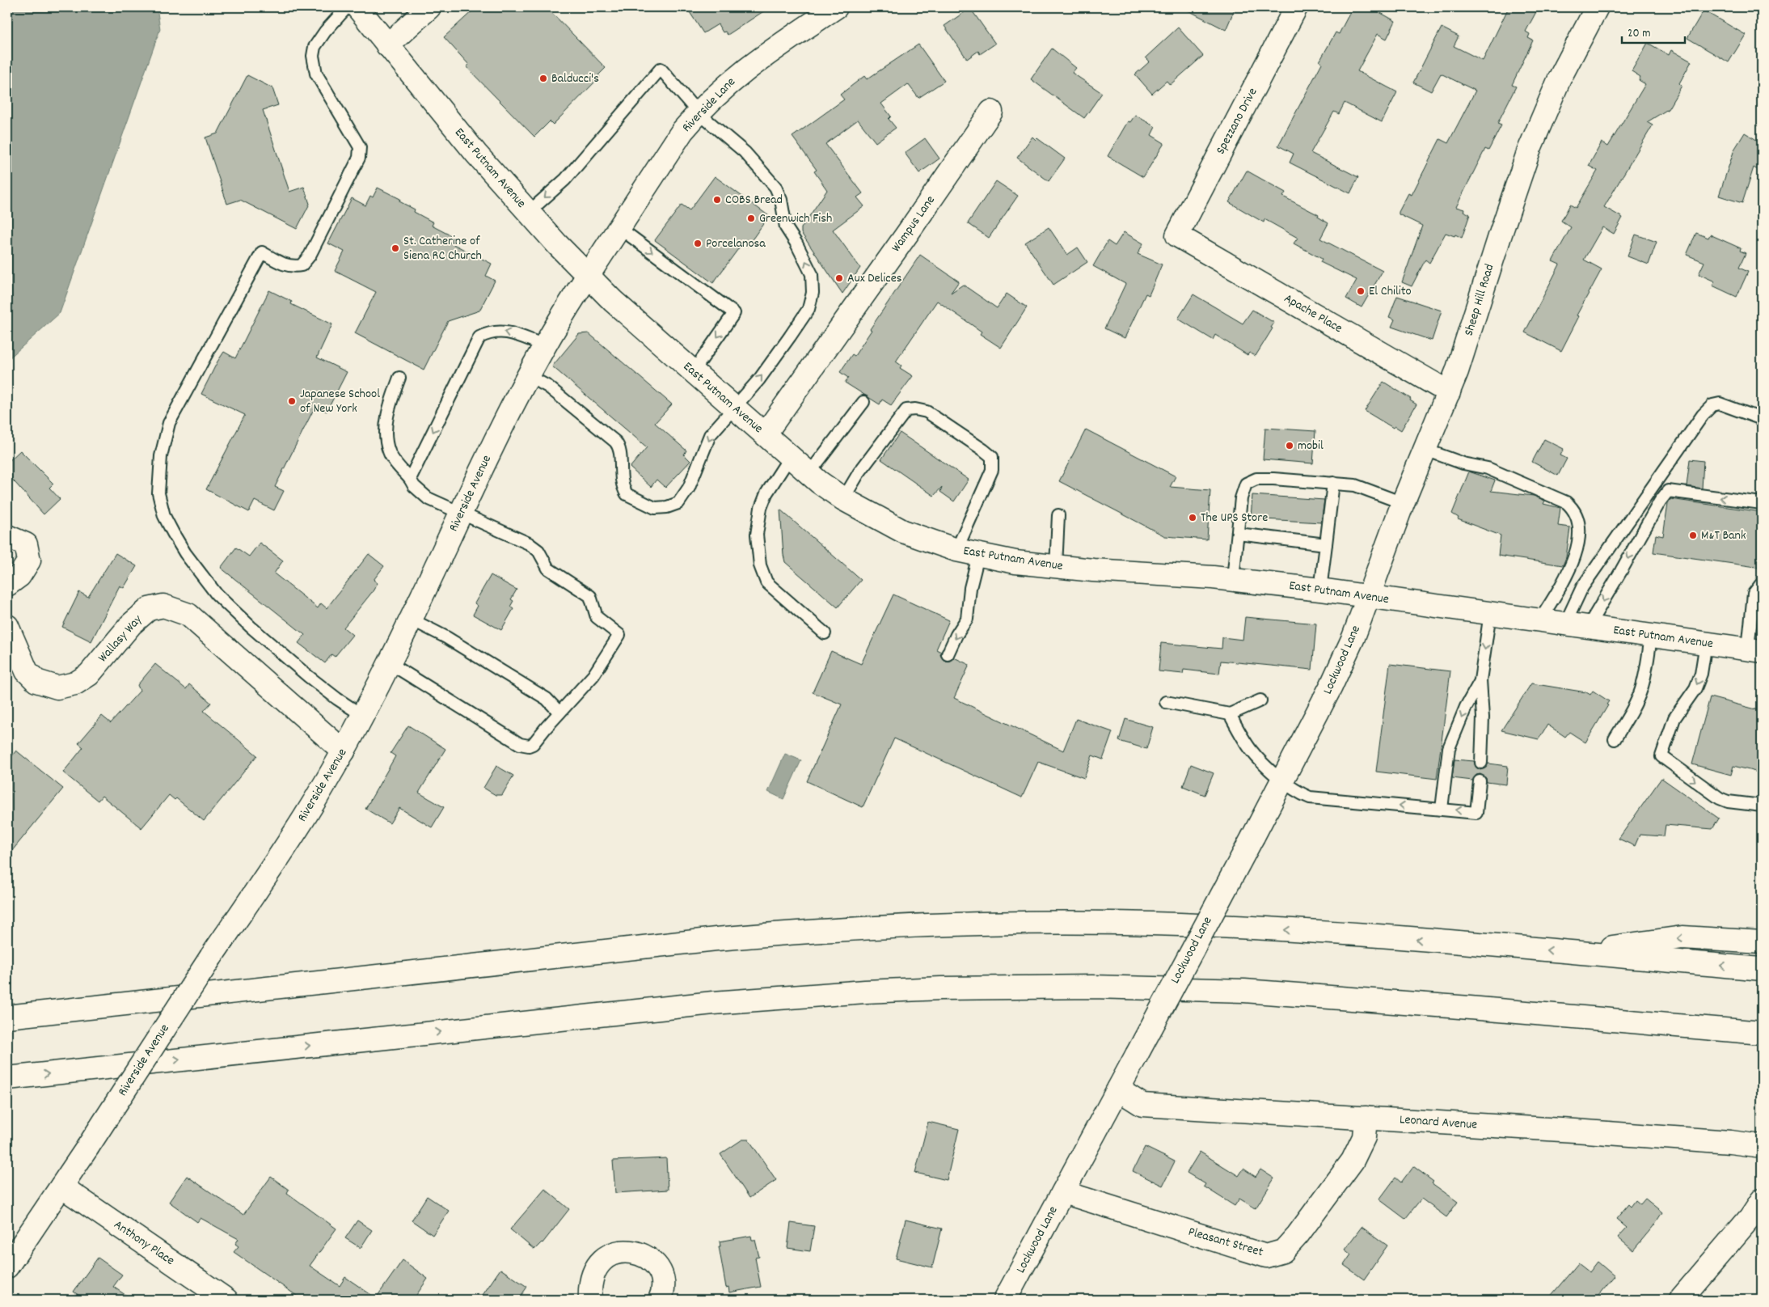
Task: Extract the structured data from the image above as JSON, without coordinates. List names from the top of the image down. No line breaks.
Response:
{"streets":{"main road":["Riverside Lane","Spezzano Drive","East Putnam Avenue","Wampus Lane","Sheep Hill Road","Apache Place","Riverside Avenue","Wallasy Way","Lockwood Lane","Leonard Avenue","Pleasant Street","Anthony Place"]},"crossings":[["Riverside Lane","East Putnam Avenue"],["Riverside Lane","Riverside Avenue"],["Spezzano Drive","Apache Place"],["East Putnam Avenue","Wampus Lane"],["East Putnam Avenue","Sheep Hill Road"],["East Putnam Avenue","Riverside Avenue"],["East Putnam Avenue","Lockwood Lane"],["Sheep Hill Road","Apache Place"],["Sheep Hill Road","Lockwood Lane"],["Riverside Avenue","Wallasy Way"],["Riverside Avenue","Anthony Place"],["Lockwood Lane","Leonard Avenue"],["Lockwood Lane","Pleasant Street"],["Leonard Avenue","Pleasant Street"]],"places":["Balducci's","COBS Bread","Greenwich Fish","Porcelanosa","St. Catherine of Siena RC Church","Aux Delices","El Chilito","Japanese School of New York","mobil","The UPS Store","M&T Bank"],"scale_bar":"20 m"}
